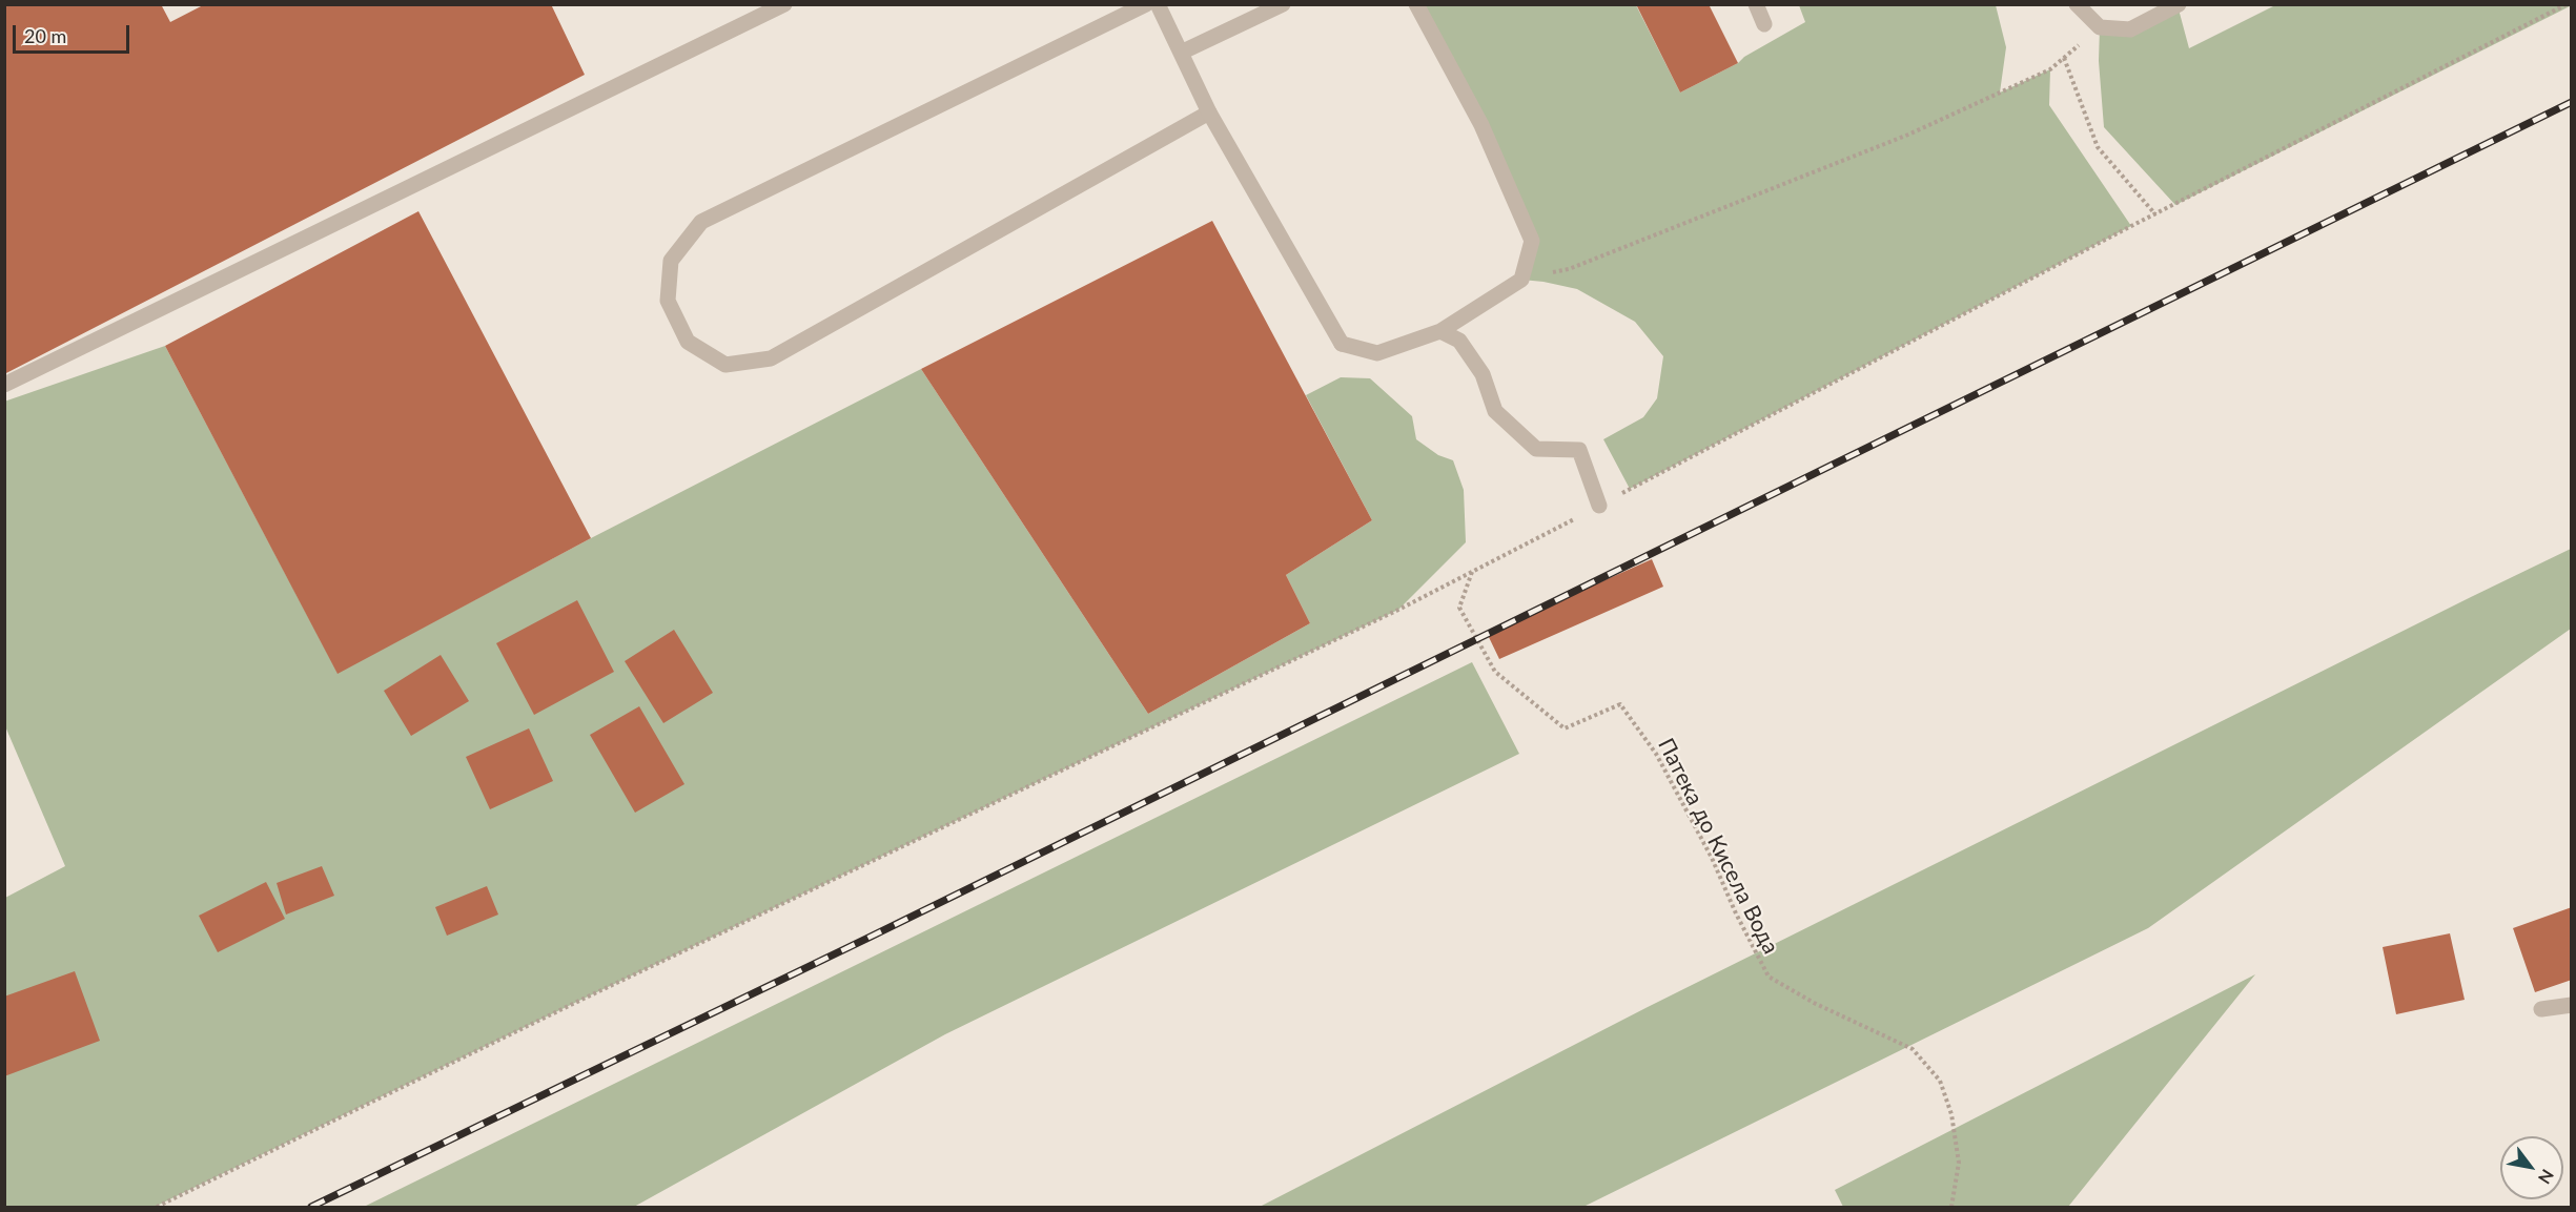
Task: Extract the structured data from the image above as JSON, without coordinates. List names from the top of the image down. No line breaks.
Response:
{"streets":{"path":["Патека до Кисела Вода"]},"scale_bar":"20 m","north":"bottom right"}
